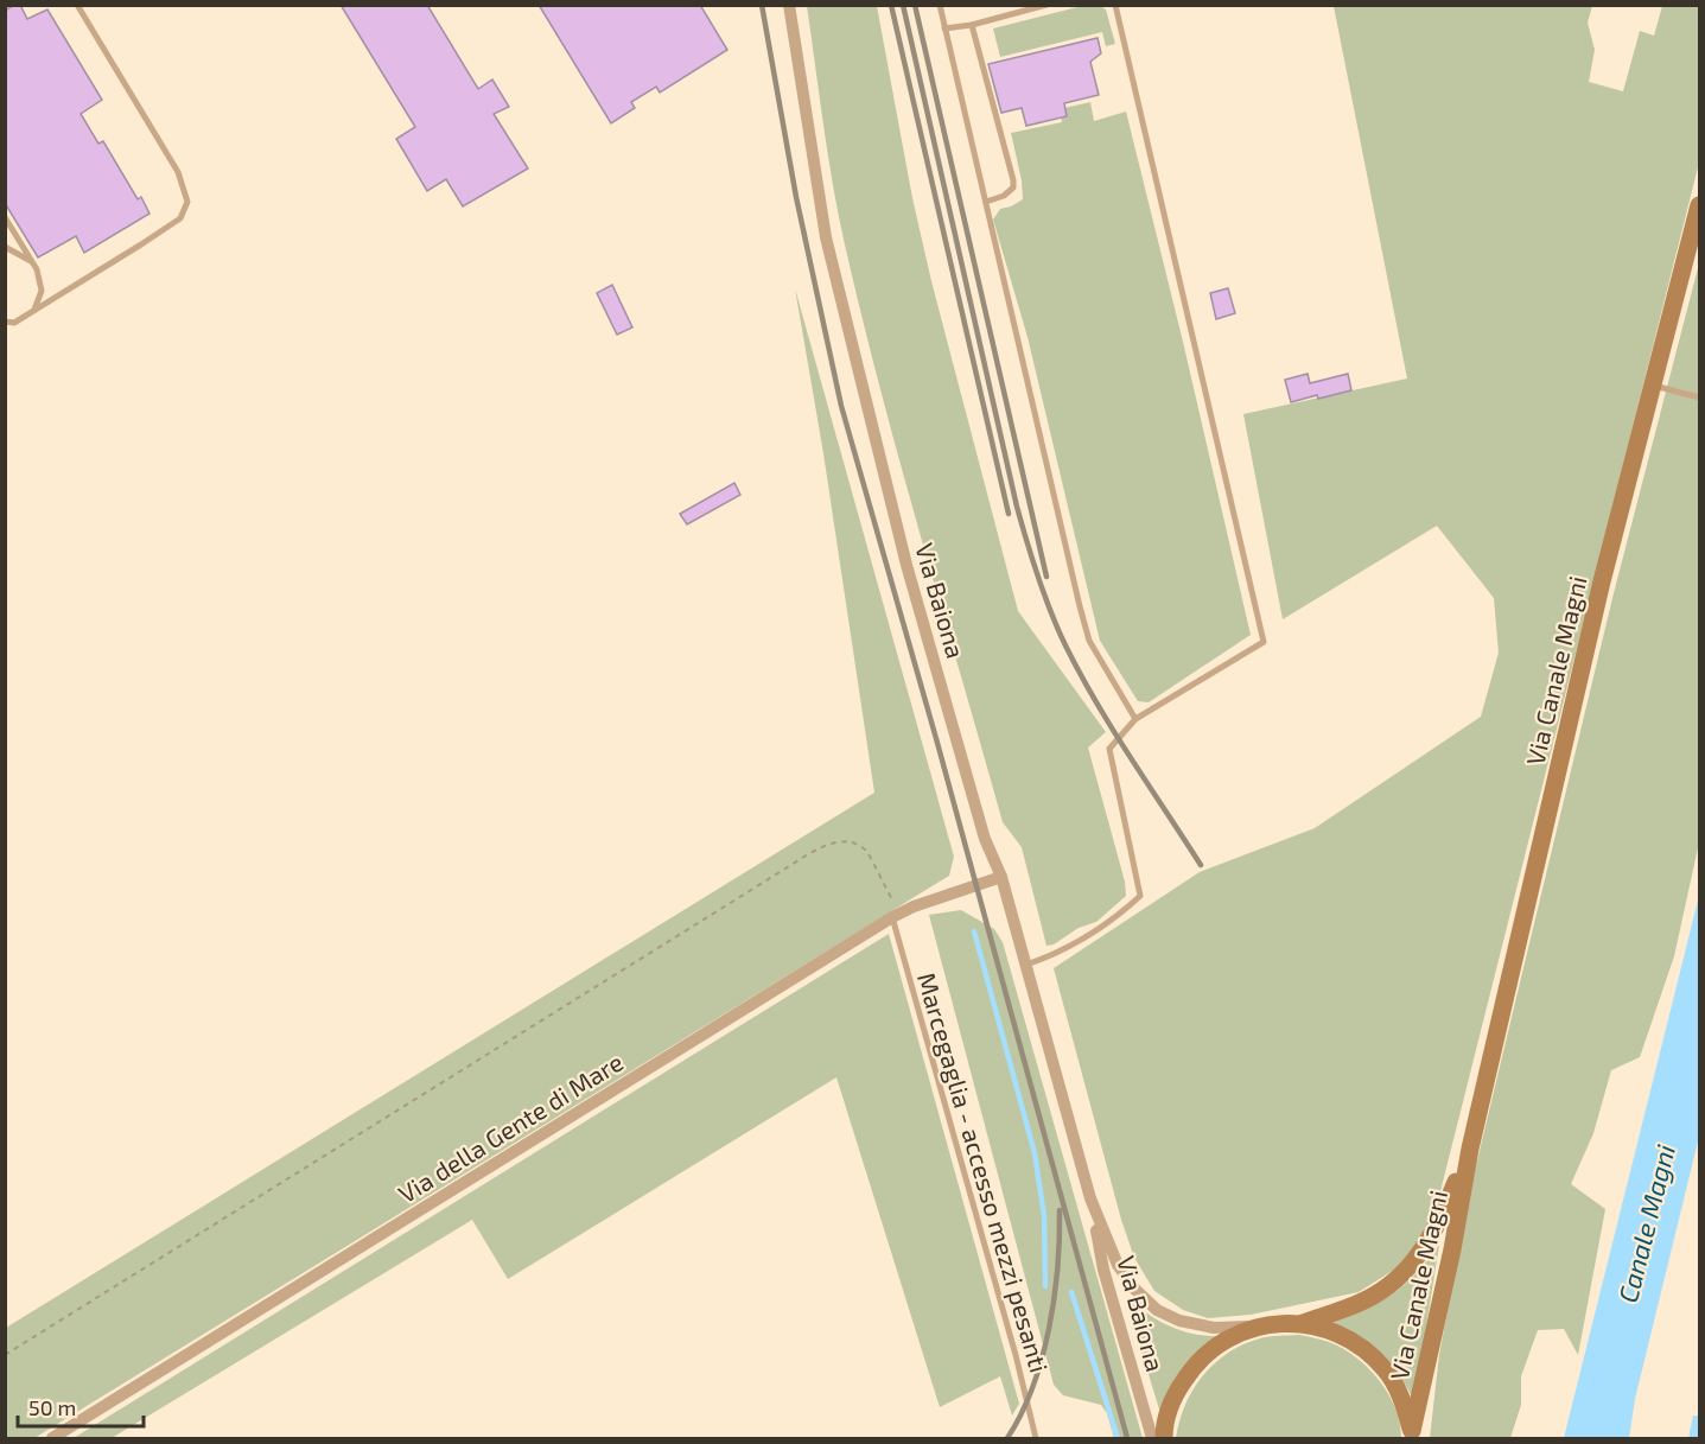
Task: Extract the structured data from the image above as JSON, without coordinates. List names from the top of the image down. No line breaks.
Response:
{"streets":{"main road":["Via Canale Magni"],"street":["Via Baiona","Via della Gente di Mare"],"lane":["Marcegaglia - accesso mezzi pesanti"]},"crossings":[["Via Baiona","Via della Gente di Mare"],["Via della Gente di Mare","Marcegaglia - accesso mezzi pesanti"]],"water":["Canale Magni"],"scale_bar":"50 m"}
